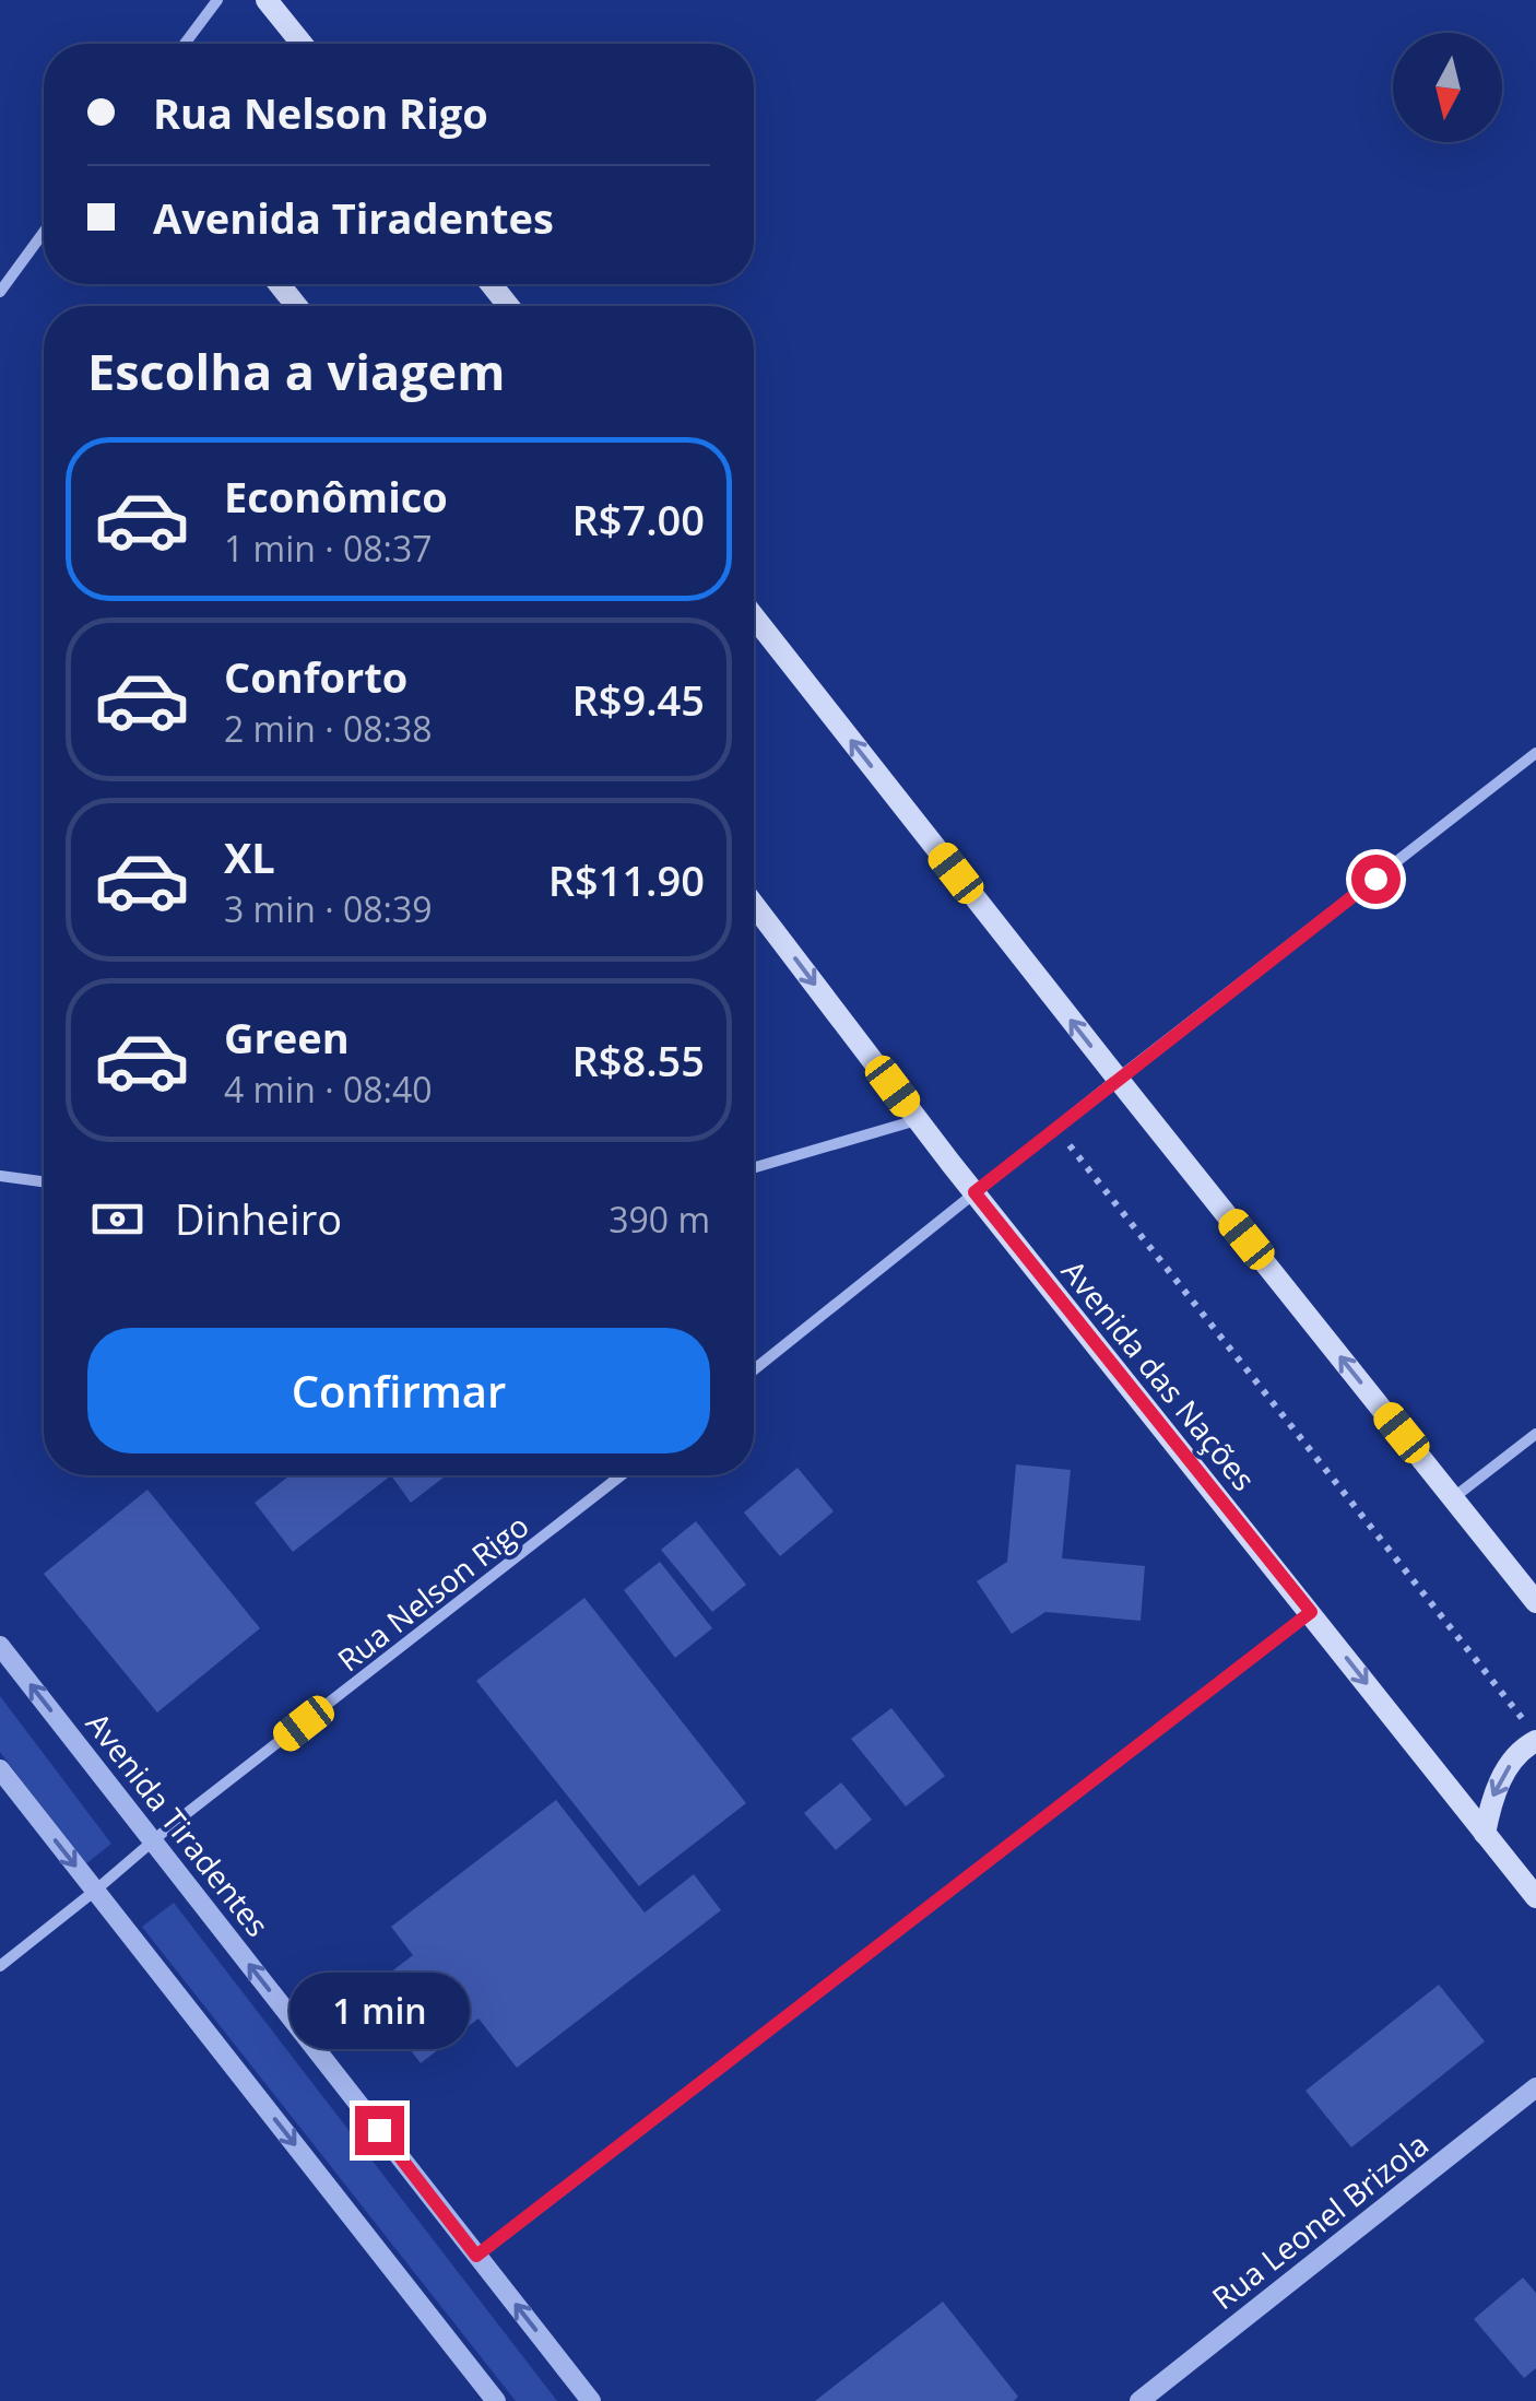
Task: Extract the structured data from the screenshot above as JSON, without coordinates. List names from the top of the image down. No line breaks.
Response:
{"streets":{"main road":["Avenida das Nações"],"street":["Rua Nelson Rigo","Avenida Tiradentes","Rua Leonel Brizola"]},"crossings":[["Rua Nelson Rigo","Avenida Tiradentes"]],"north":"bottom","page":{"banner":["Rua Nelson Rigo","Avenida Tiradentes"],"heading":"Escolha a viagem","list":[{"name":"Econômico","note":"1 min · 08:37","value":"R$7.00"},{"name":"Conforto","note":"2 min · 08:38","value":"R$9.45"},{"name":"XL","note":"3 min · 08:39","value":"R$11.90"},{"name":"Green","note":"4 min · 08:40","value":"R$8.55"}],"pay":["Dinheiro","390 m"],"buttons":"Confirmar","bubble":"1 min"}}
